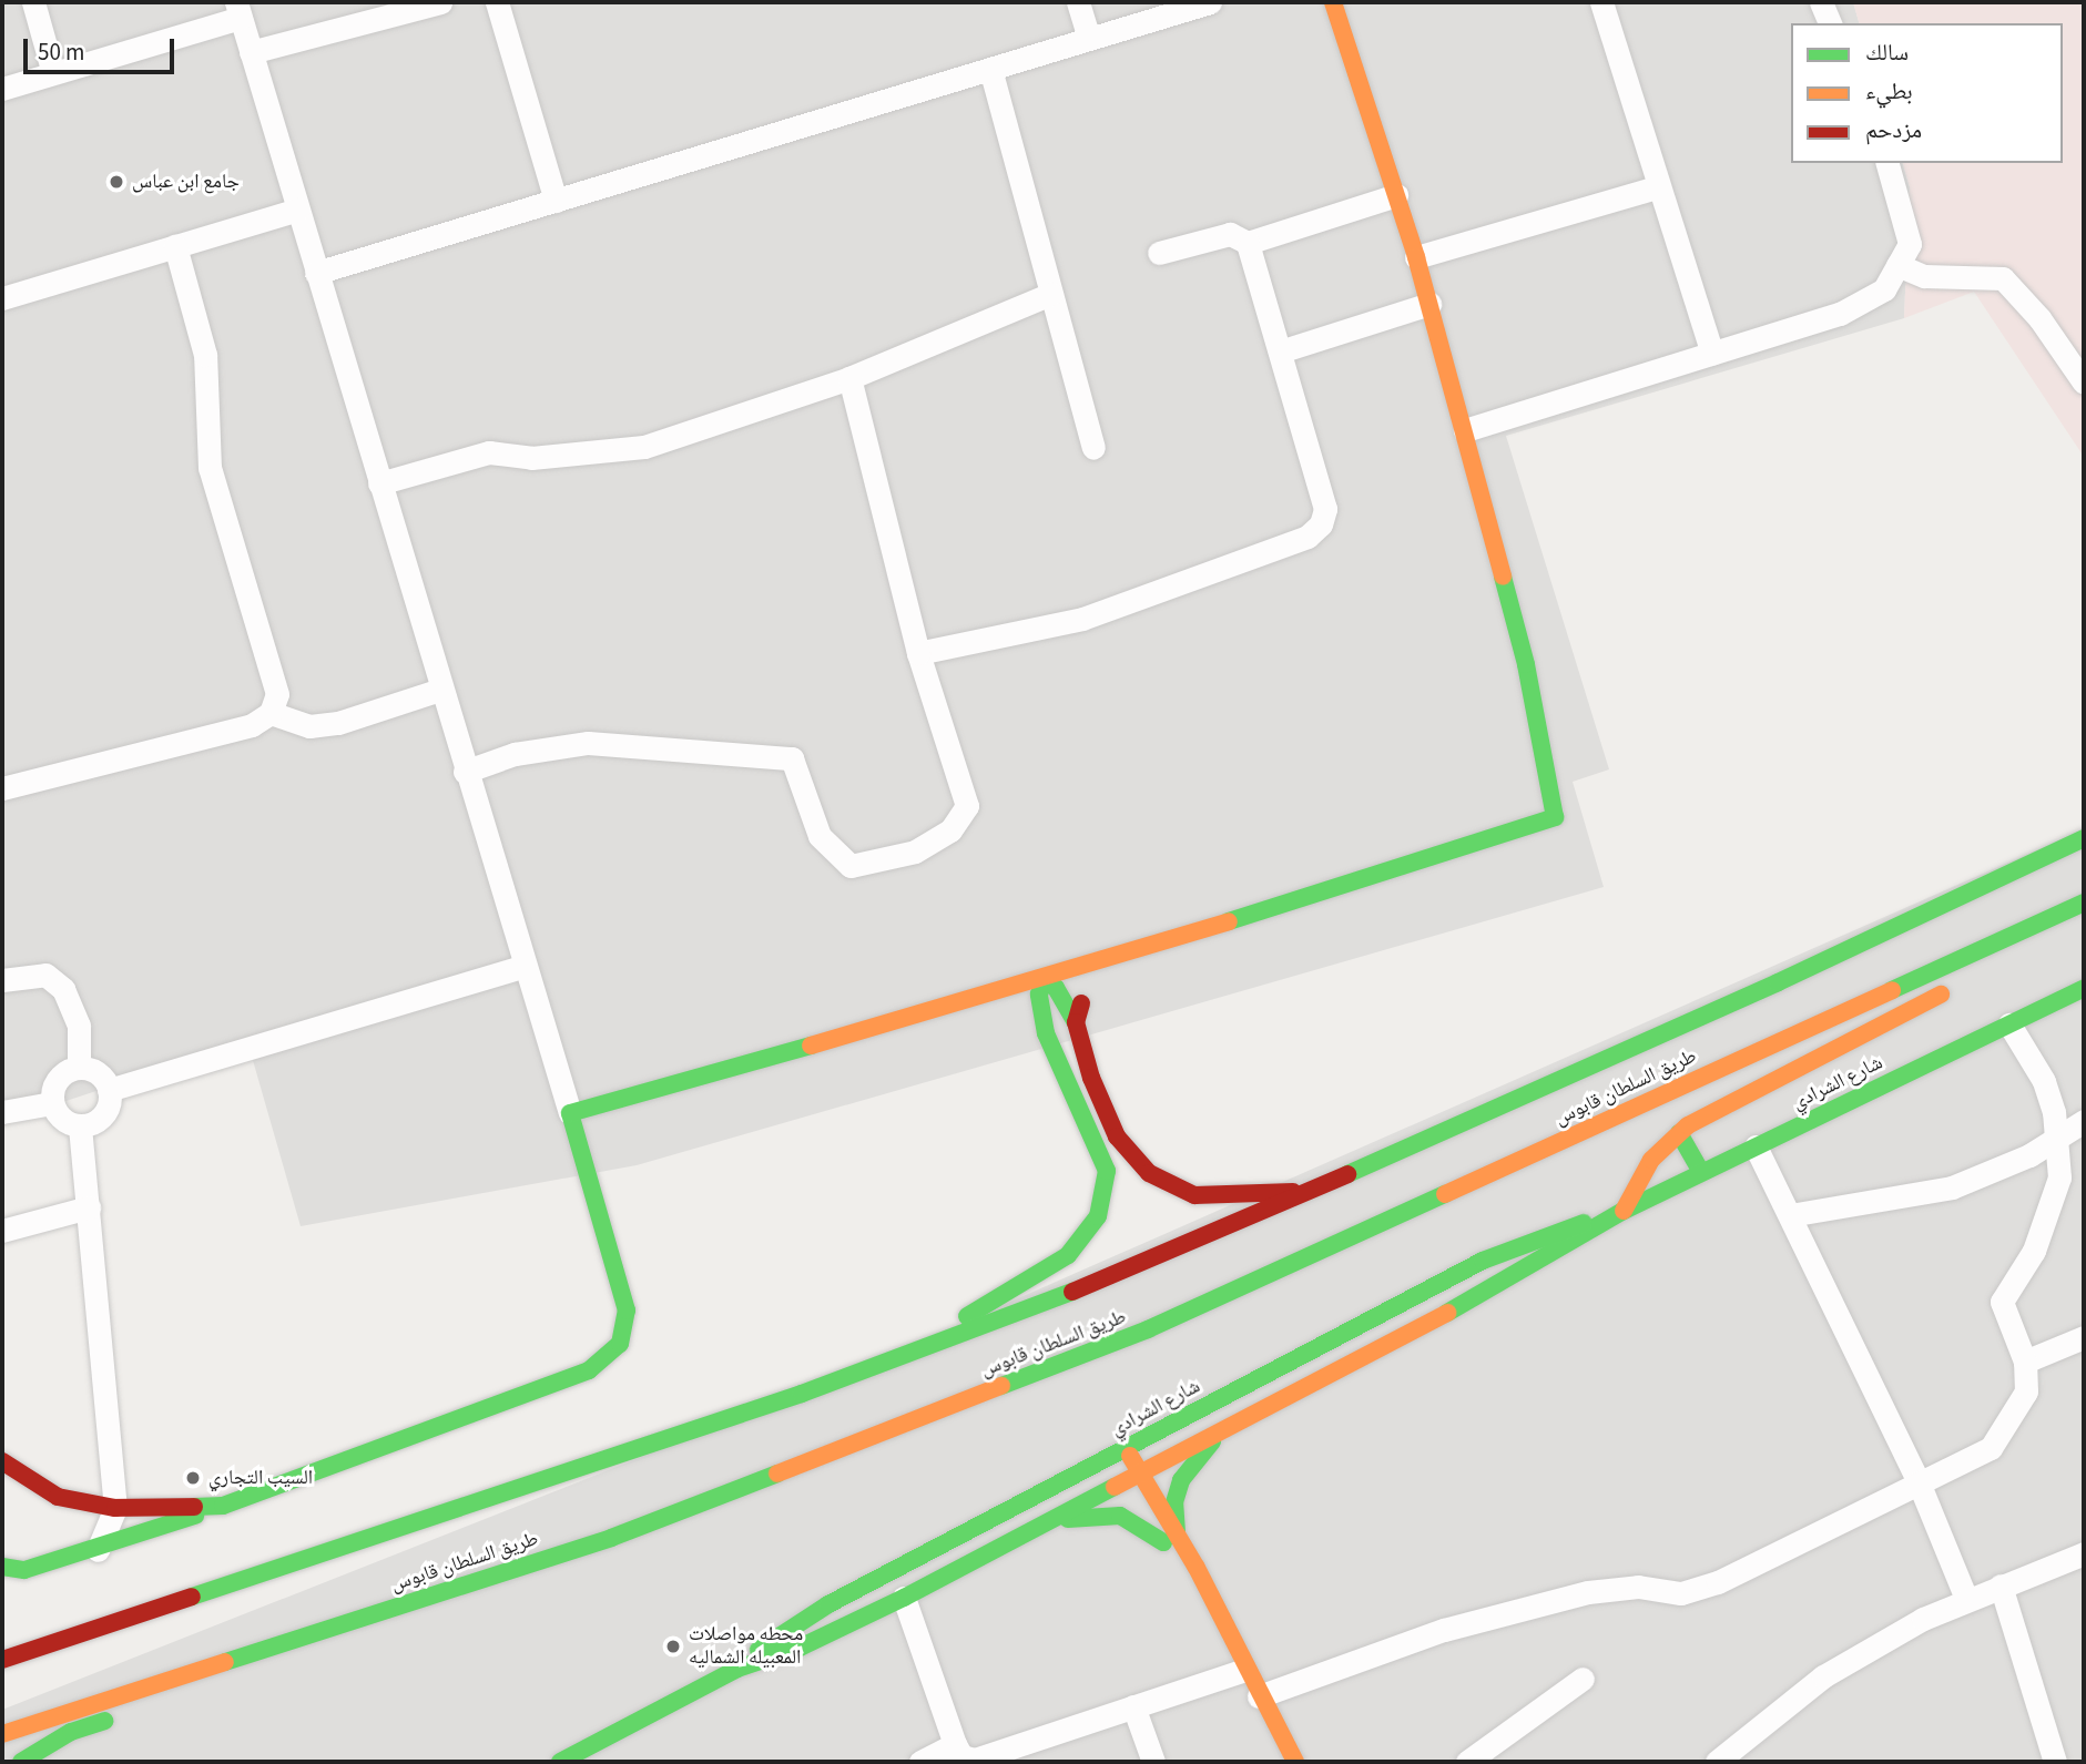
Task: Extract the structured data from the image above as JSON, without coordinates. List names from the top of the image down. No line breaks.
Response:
{"streets":{"main road":["شارع الشرادي","طريق السلطان قابوس"]},"places":["جامع ابن عباس","السيب التجاري","محطه مواصلات المعبيله الشماليه"],"legend":["سالك","بطيء","مزدحم"],"scale_bar":"50 m"}
